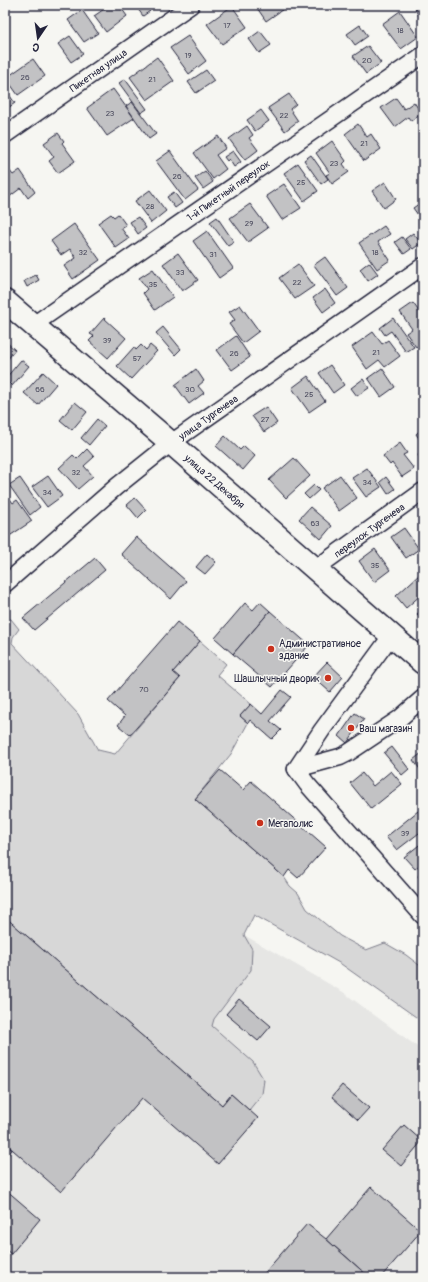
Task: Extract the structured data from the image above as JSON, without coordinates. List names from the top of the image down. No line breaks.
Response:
{"streets":{"main road":["улица 22 Декабря"],"street":["Пикетная улица","1-й Пикетный переулок","улица Тургенева","переулок Тургенева"]},"crossings":[["1-й Пикетный переулок","улица 22 Декабря"],["улица Тургенева","улица 22 Декабря"],["улица 22 Декабря","переулок Тургенева"]],"places":["Административное здание","Шашлычный дворик","Ваш магазин","Мегаполис"],"house_numbers":["17","18","19","20","26","21","23","22","21","23","26","25","28","29","32","18","31","33","22","35","39","21","26","57","66","30","25","27","32","34","34","63","35","70","39"],"north":"bottom"}
